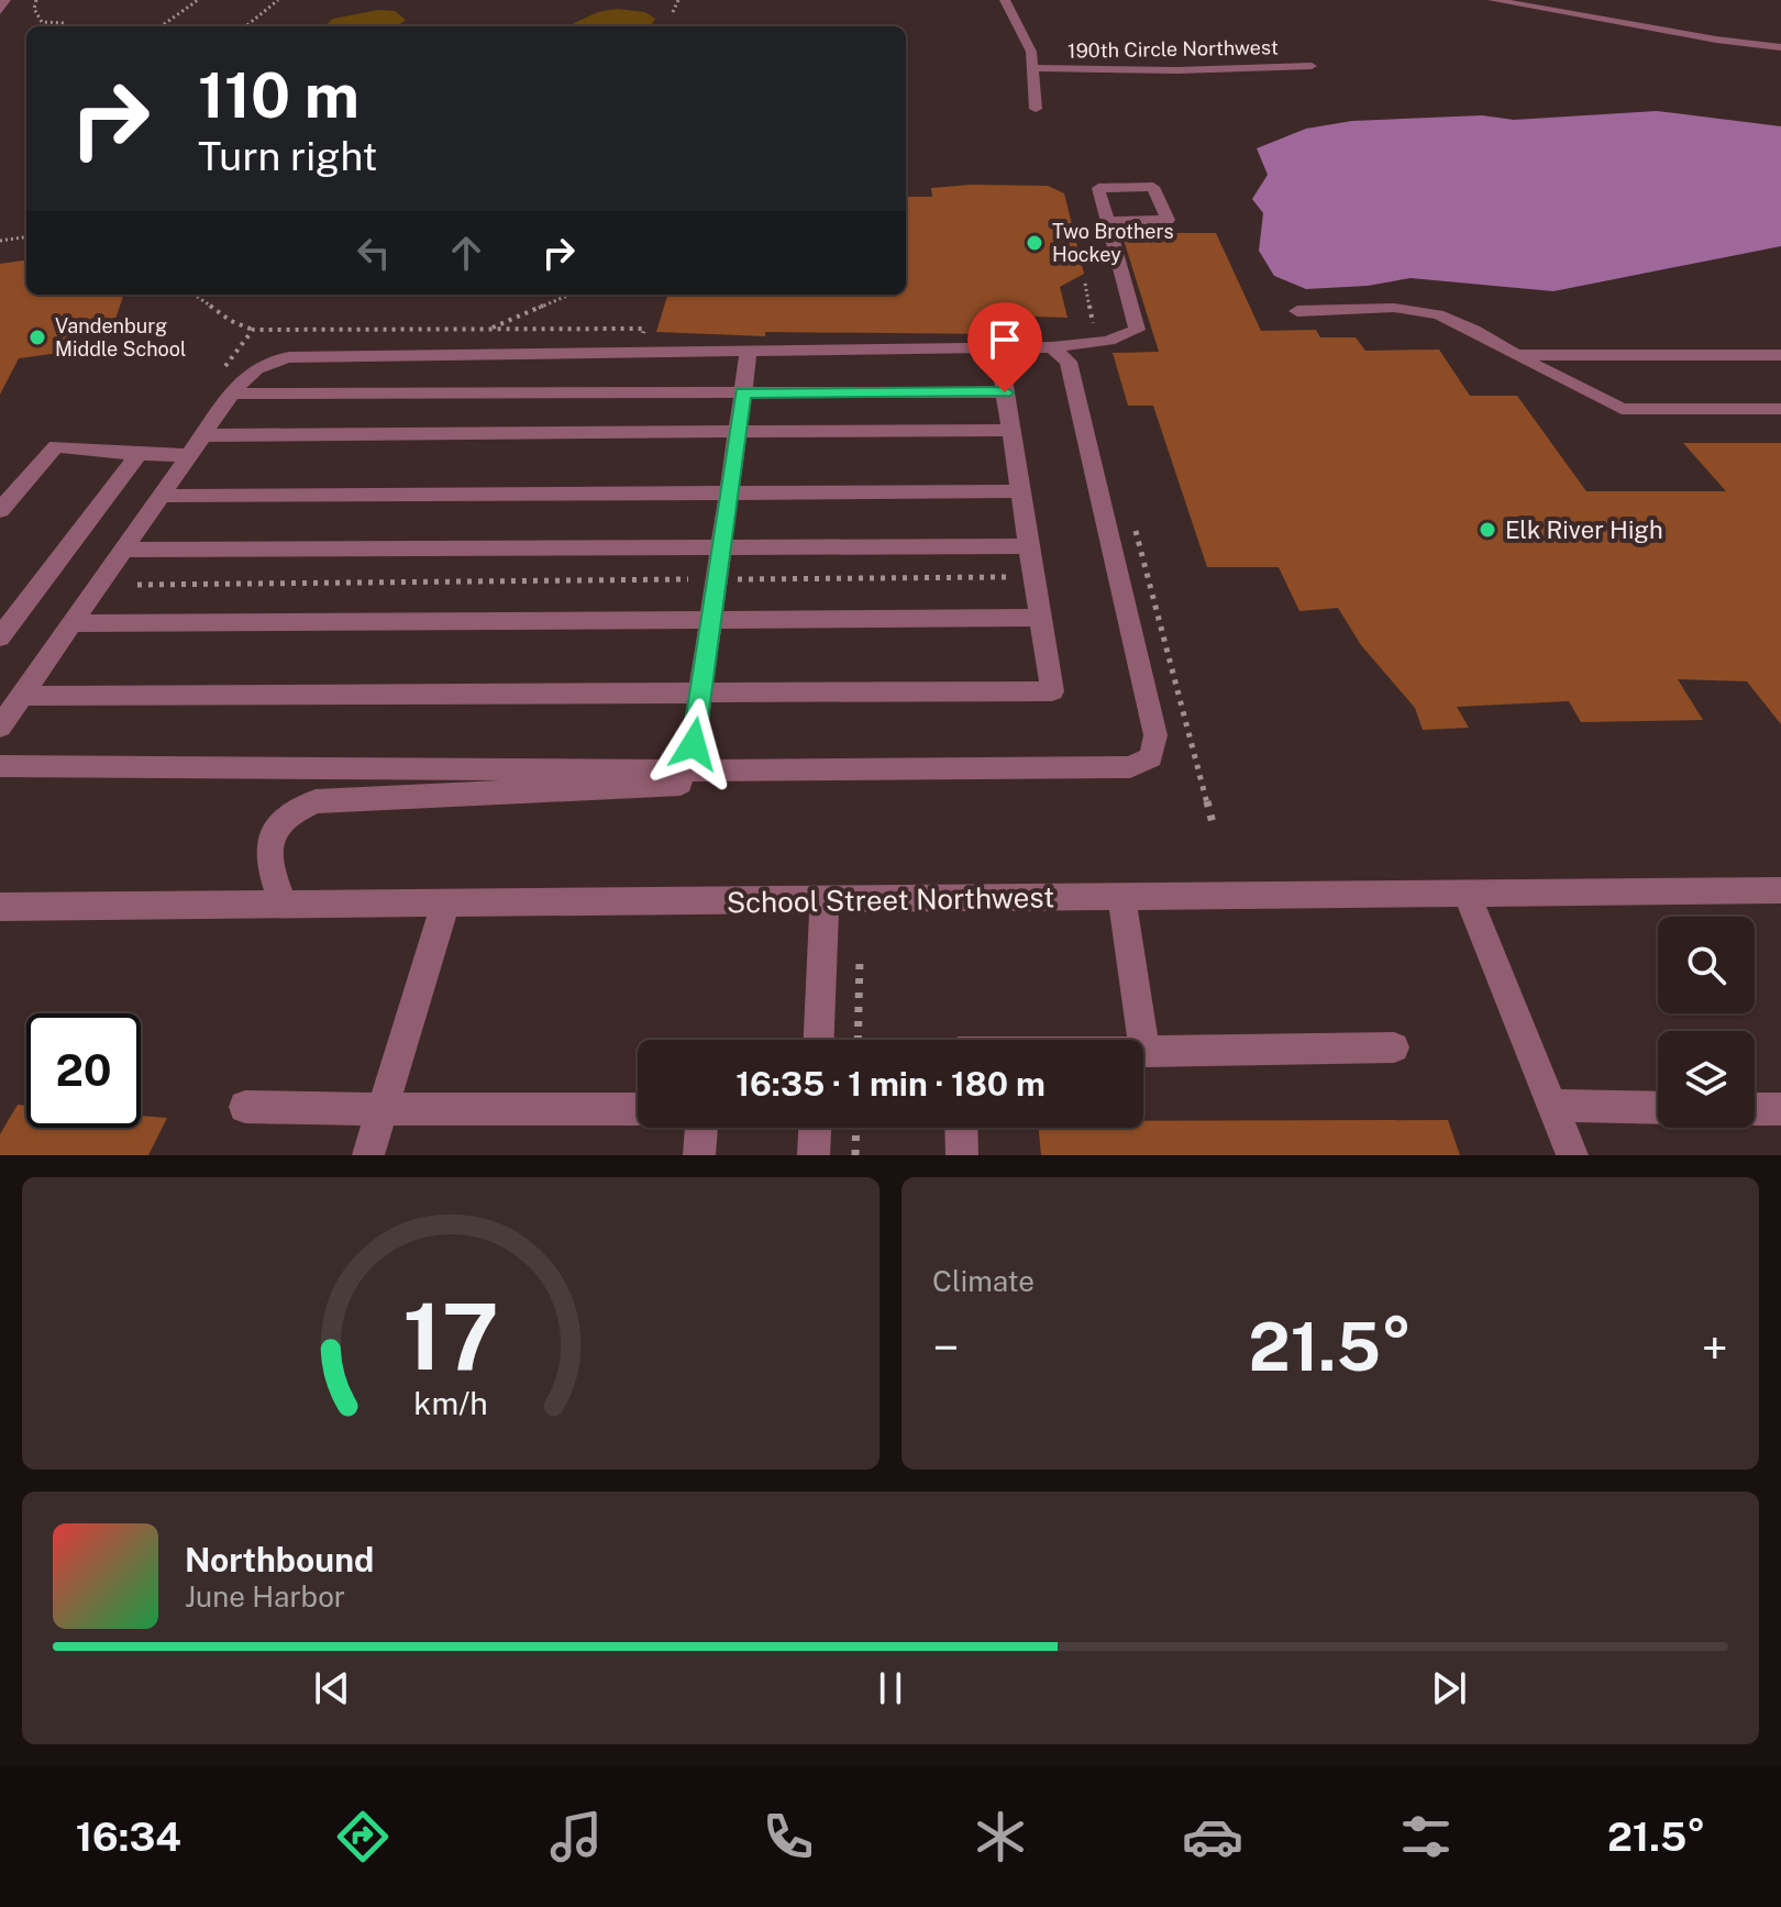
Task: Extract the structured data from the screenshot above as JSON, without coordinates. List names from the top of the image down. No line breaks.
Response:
{"streets":{"street":["190th Circle Northwest","School Street Northwest"]},"places":["Two Brothers Hockey","Vandenburg Middle School","Elk River High"],"page":{"turn":["110 m","Turn right"],"limit":"20","trip":"16:35 · 1 min · 180 m","tile":"Climate","heat":["−","21.5°","+"],"song":["Northbound","June Harbor"],"tabs":["16:34","21.5°"],"gauge":["17","km/h"]}}
